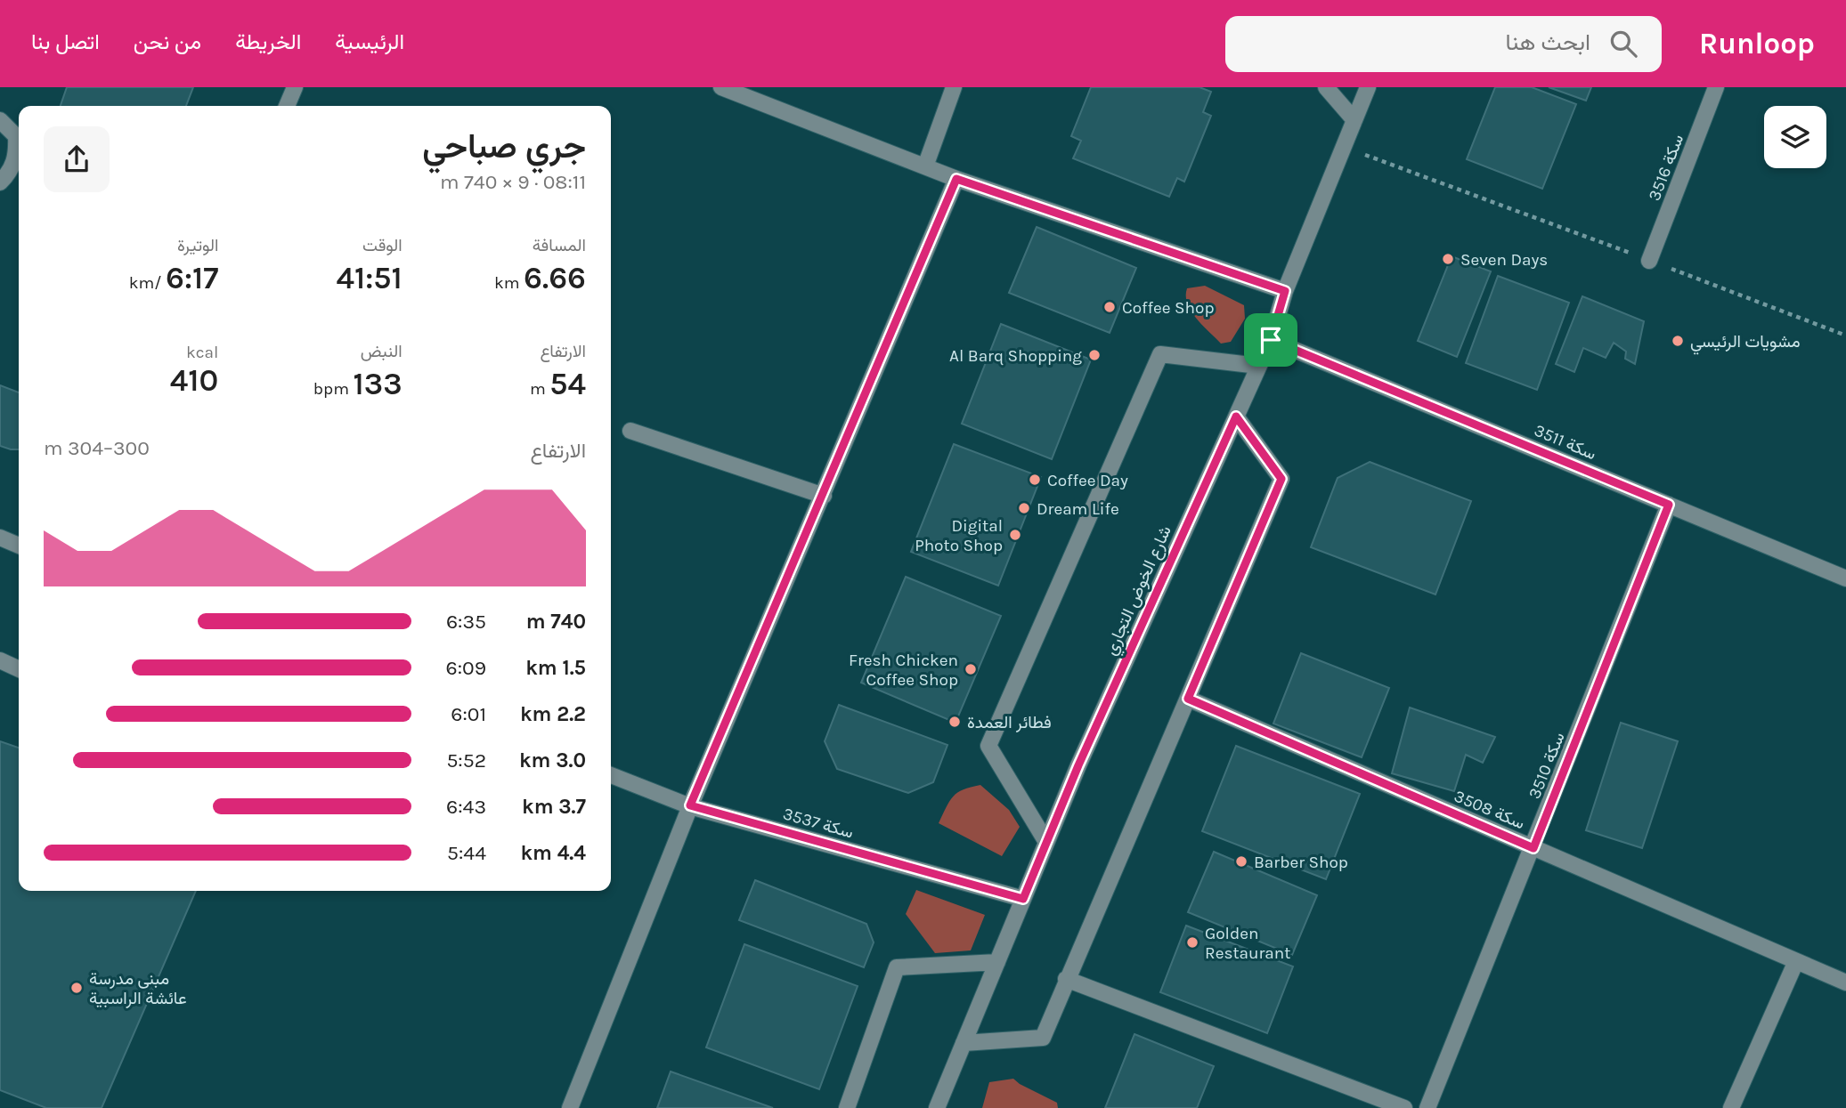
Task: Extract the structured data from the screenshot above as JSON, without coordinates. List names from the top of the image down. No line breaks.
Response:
{"streets":{"street":["سكة 3516","سكة 3511","شارع الخوض التجاري","سكة 3510","سكة 3508","سكة 3537"]},"crossings":[["سكة 3511","شارع الخوض التجاري"],["سكة 3511","سكة 3510"],["شارع الخوض التجاري","سكة 3537"],["سكة 3510","سكة 3508"]],"places":["Seven Days","Coffee Shop","مشويات الرئيسي","Al Barq Shopping","Coffee Day","Dream Life","Digital Photo Shop","Fresh Chicken Coffee Shop","فطائر العمدة","Barber Shop","Golden Restaurant","مبنى مدرسة عائشة الراسبية"],"page":{"header":"Runloop","search":"ابحث هنا","nav":["الرئيسية","الخريطة","من نحن","اتصل بنا"],"heading":["جري صباحي","08:11 · 9 × 740 m"],"stats":[["المسافة","6.66 km"],["الوقت","41:51"],["الوتيرة","6:17 /km"],["الارتفاع","54 m"],["النبض","133 bpm"],["kcal","410"]],"chart":["الارتفاع","300–304 m"],"list":[{"name":"740 m","note":"6:35"},{"name":"1.5 km","note":"6:09"},{"name":"2.2 km","note":"6:01"},{"name":"3.0 km","note":"5:52"},{"name":"3.7 km","note":"6:43"},{"name":"4.4 km","note":"5:44"}]}}
